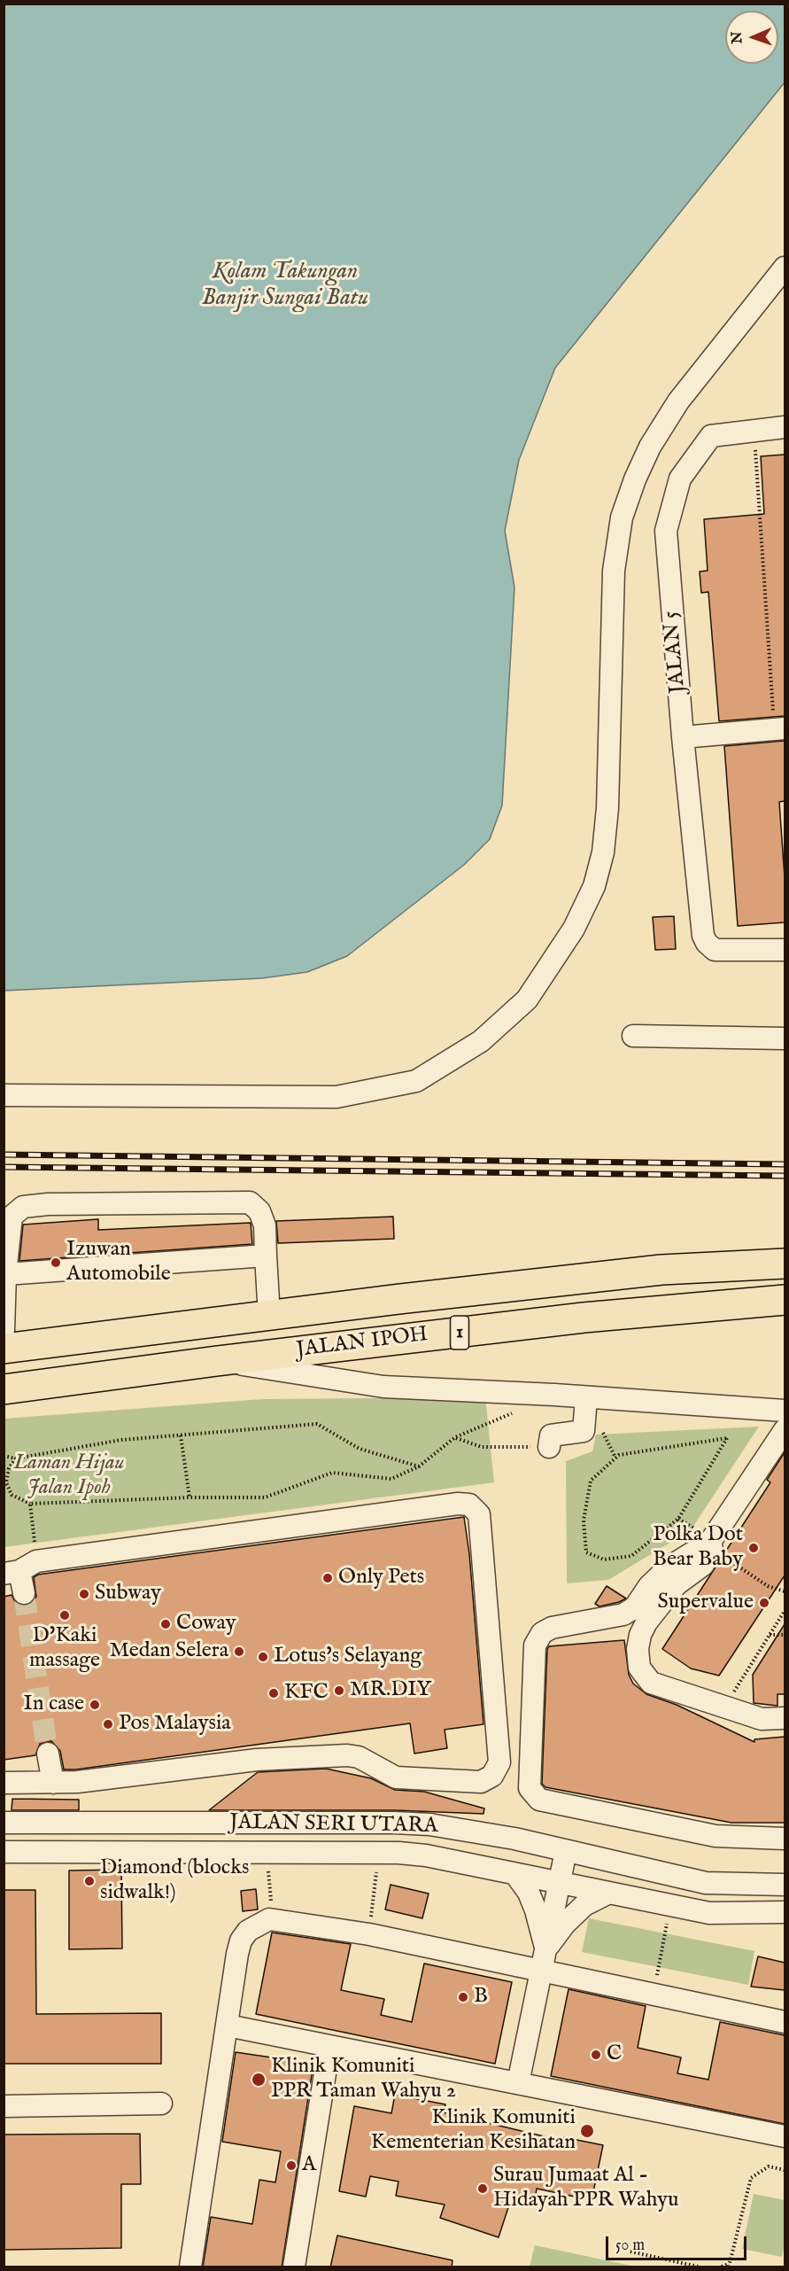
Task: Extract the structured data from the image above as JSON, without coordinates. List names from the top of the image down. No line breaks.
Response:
{"streets":{"highway":["1","JALAN IPOH"],"street":["JALAN 5","JALAN SERI UTARA"]},"water":["Kolam Takungan Banjir Sungai Batu"],"parks":["Laman Hijau Jalan Ipoh"],"places":["Izuwan Automobile","Polka Dot Bear Baby","Only Pets","Subway","Supervalue","D'Kaki massage","Coway","Medan Selera","Lotus's Selayang","MR.DIY","KFC","In case","Pos Malaysia","Diamond (blocks sidwalk!)","B","C","Klinik Komuniti PPR Taman Wahyu 2","Klinik Komuniti Kementerian Kesihatan","A","Surau Jumaat Al - Hidayah PPR Wahyu"],"scale_bar":"50 m","north":"left"}
